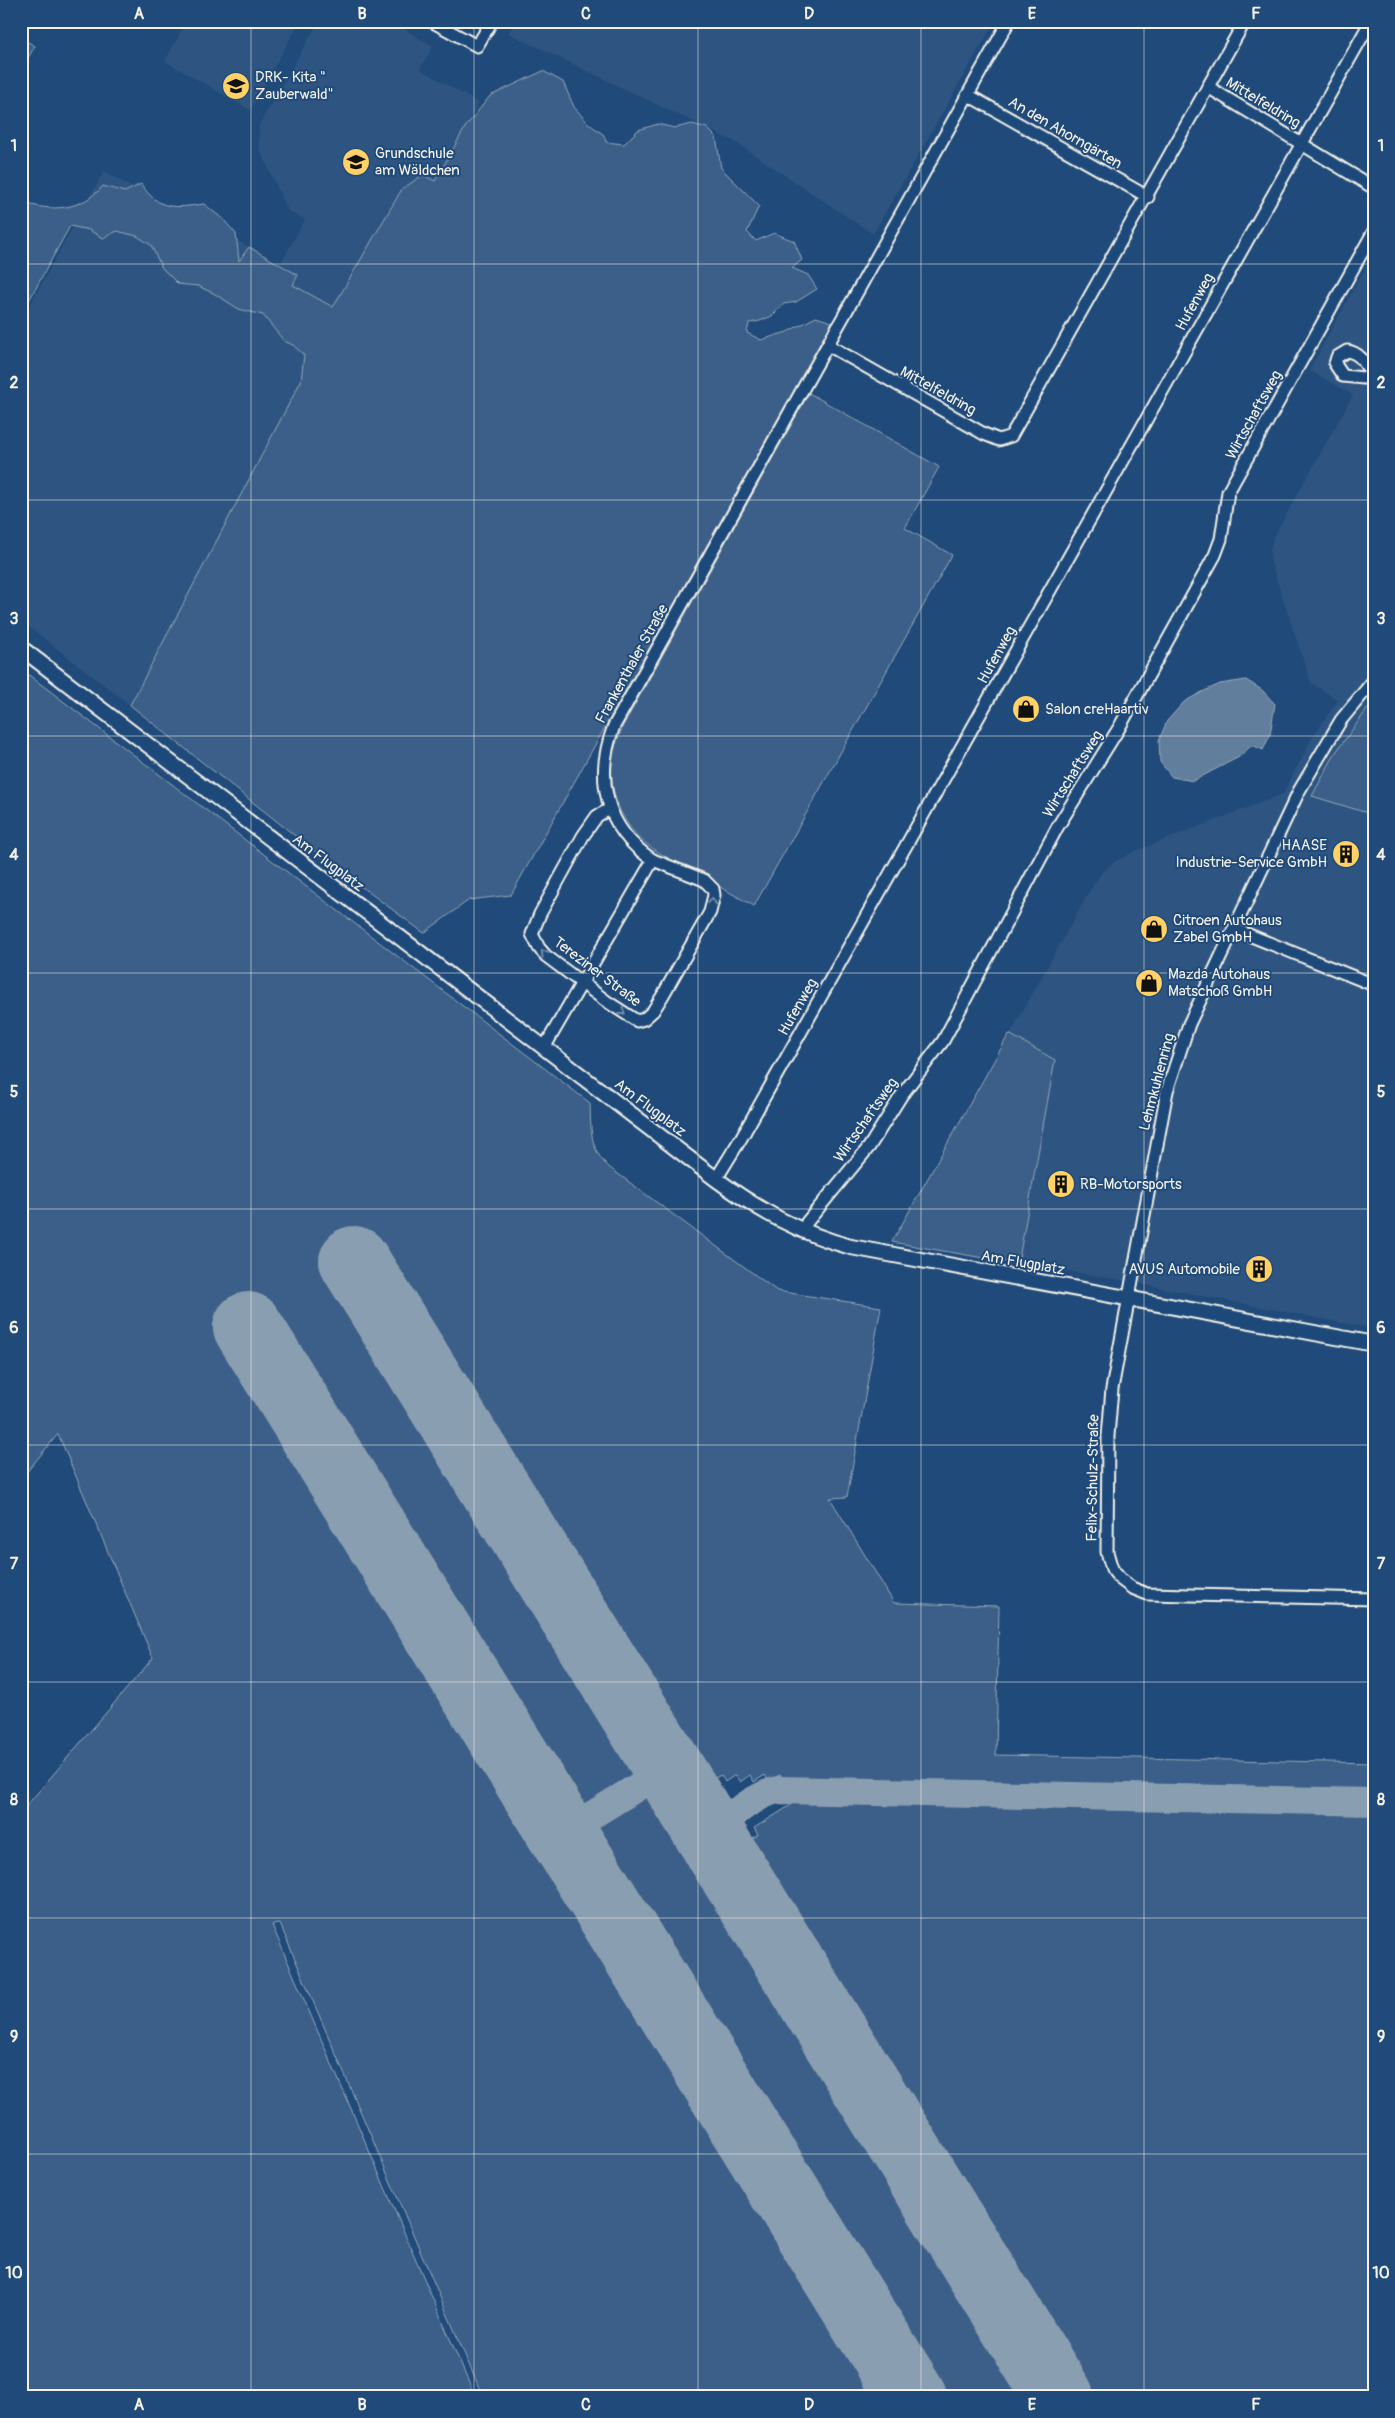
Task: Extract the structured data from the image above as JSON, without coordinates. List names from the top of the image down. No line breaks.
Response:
{"streets":{"street":["Mittelfeldring","An den Ahorngärten","Hufenweg","Wirtschaftsweg","Frankenthaler Straße","Am Flugplatz","Tereziner Straße","Lehmkuhlenring","Felix-Schulz-Straße"]},"crossings":[["Mittelfeldring","An den Ahorngärten"],["Mittelfeldring","Hufenweg"],["Mittelfeldring","Frankenthaler Straße"],["Hufenweg","Am Flugplatz"],["Wirtschaftsweg","Am Flugplatz"],["Frankenthaler Straße","Tereziner Straße"],["Am Flugplatz","Lehmkuhlenring"],["Am Flugplatz","Felix-Schulz-Straße"],["Lehmkuhlenring","Felix-Schulz-Straße"]],"places":{"school or university":["DRK- Kita \" Zauberwald\"","Grundschule am Wäldchen"],"shop":["Salon creHaartiv","Citroen Autohaus Zabel GmbH","Mazda Autohaus Matschoß GmbH"],"building":["HAASE Industrie-Service GmbH","RB-Motorsports","AVUS Automobile"]},"grid":{"columns":["A","B","C","D","E","F"],"rows":["1","2","3","4","5","6","7","8","9","10"]}}
